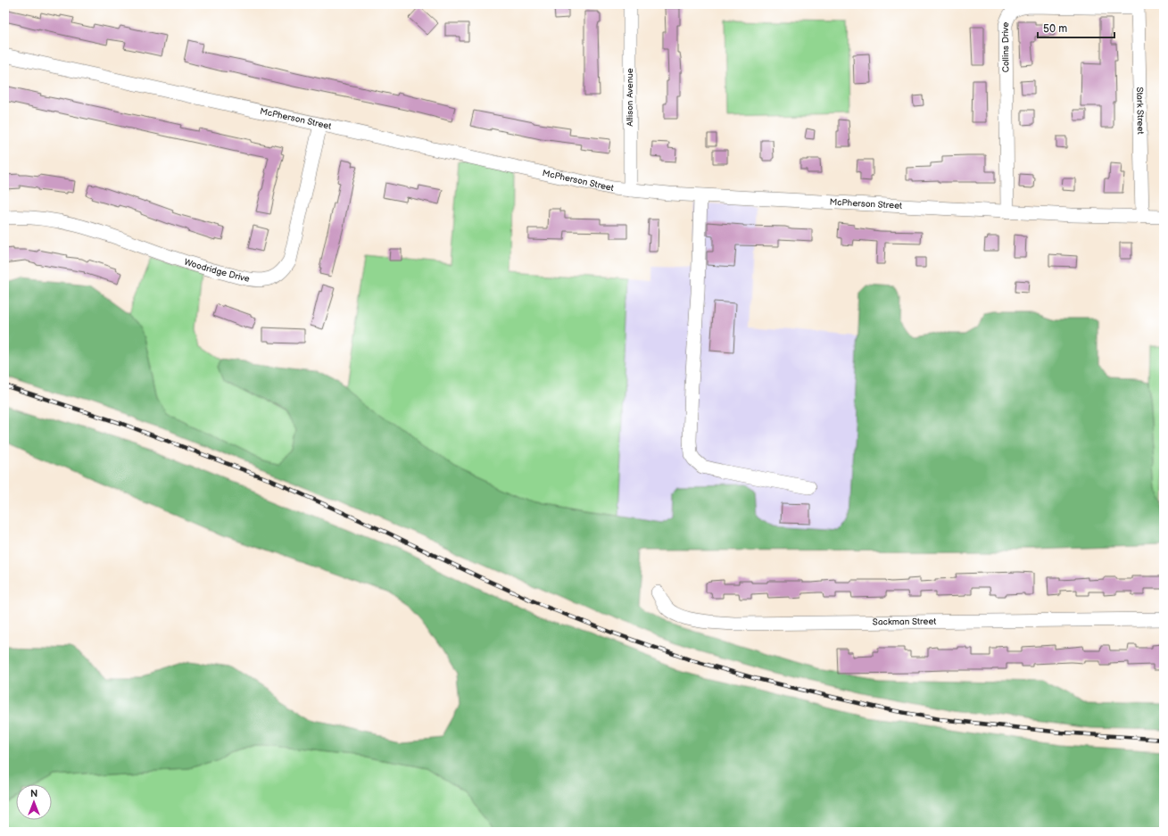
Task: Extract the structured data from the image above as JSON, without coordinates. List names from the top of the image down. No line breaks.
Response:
{"streets":{"street":["Collins Drive","Allison Avenue","Stark Street","McPherson Street","Woodridge Drive","Sackman Street"]},"crossings":[["Collins Drive","Stark Street"],["Collins Drive","McPherson Street"],["Allison Avenue","McPherson Street"],["Stark Street","McPherson Street"],["McPherson Street","Woodridge Drive"]],"scale_bar":"50 m","north":"top"}
